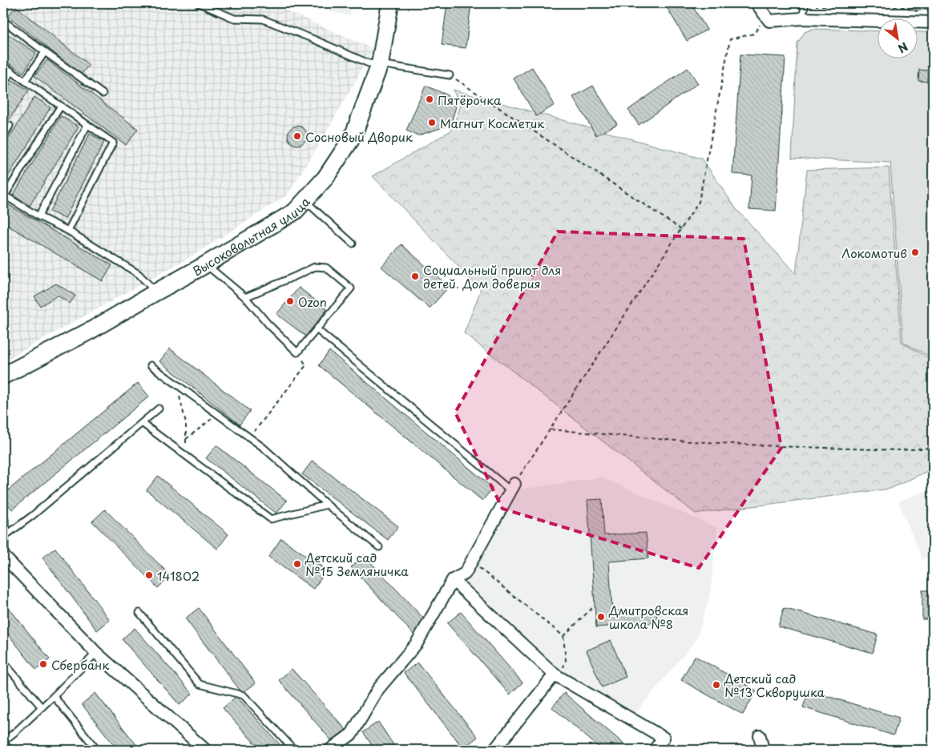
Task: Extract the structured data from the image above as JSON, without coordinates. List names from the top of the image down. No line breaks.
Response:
{"streets":{"main road":["Высоковольтная улица"]},"places":["Пятёрочка","Магнит Косметик","Сосновый Дворик","Локомотив","Социальный приют для детей. Дом доверия","Ozon","Детский сад №15 Земляничка","141802","Дмитровская школа №8","Сбербанк","Детский сад №13 Скворушка"],"north":"bottom right"}
